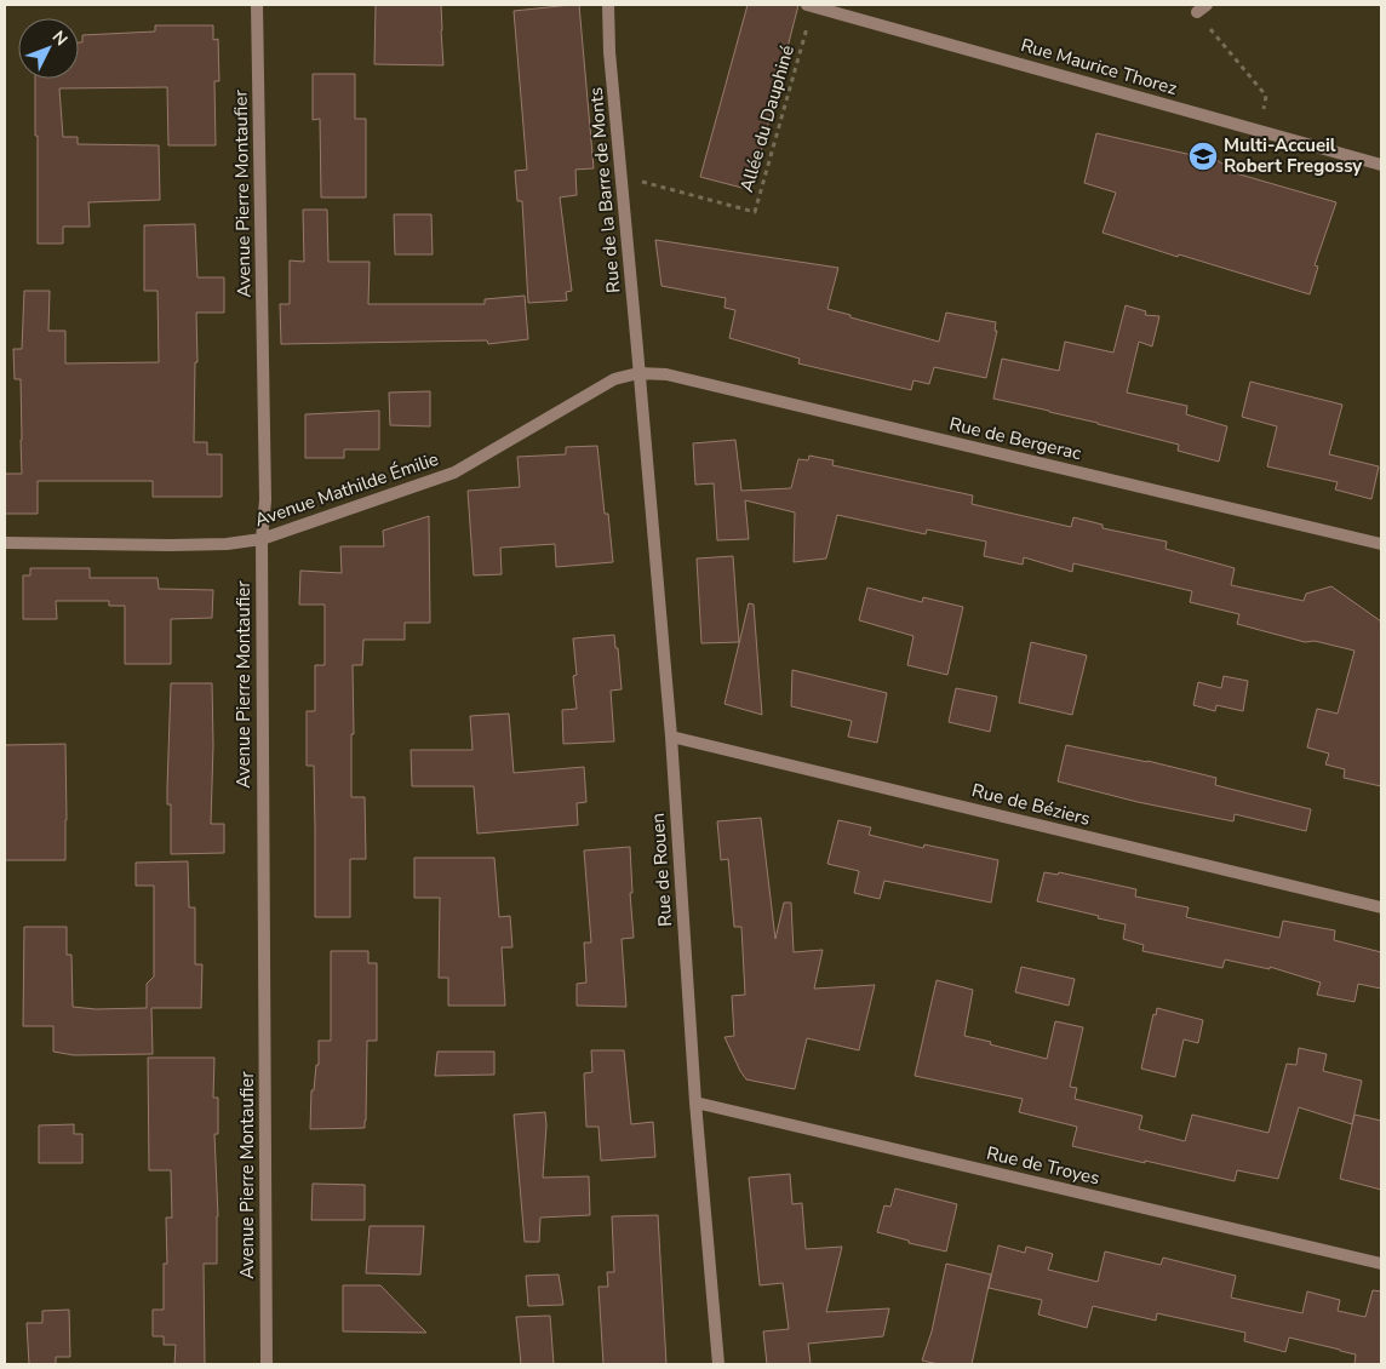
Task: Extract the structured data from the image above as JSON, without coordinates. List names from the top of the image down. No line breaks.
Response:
{"streets":{"street":["Rue Maurice Thorez","Rue de la Barre de Monts","Avenue Pierre Montaufier","Rue de Bergerac","Avenue Mathilde Émilie","Rue de Béziers","Rue de Rouen","Rue de Troyes"],"path":["Allée du Dauphiné"]},"crossings":[["Rue Maurice Thorez","Allée du Dauphiné"],["Allée du Dauphiné","Rue de la Barre de Monts"],["Rue de la Barre de Monts","Rue de Bergerac"],["Rue de la Barre de Monts","Avenue Mathilde Émilie"],["Rue de la Barre de Monts","Rue de Rouen"],["Avenue Pierre Montaufier","Avenue Mathilde Émilie"],["Rue de Bergerac","Avenue Mathilde Émilie"],["Rue de Bergerac","Rue de Rouen"],["Avenue Mathilde Émilie","Rue de Rouen"],["Rue de Béziers","Rue de Rouen"],["Rue de Rouen","Rue de Troyes"]],"places":{"school or university":["Multi-Accueil Robert Fregossy"]},"north":"top right"}
